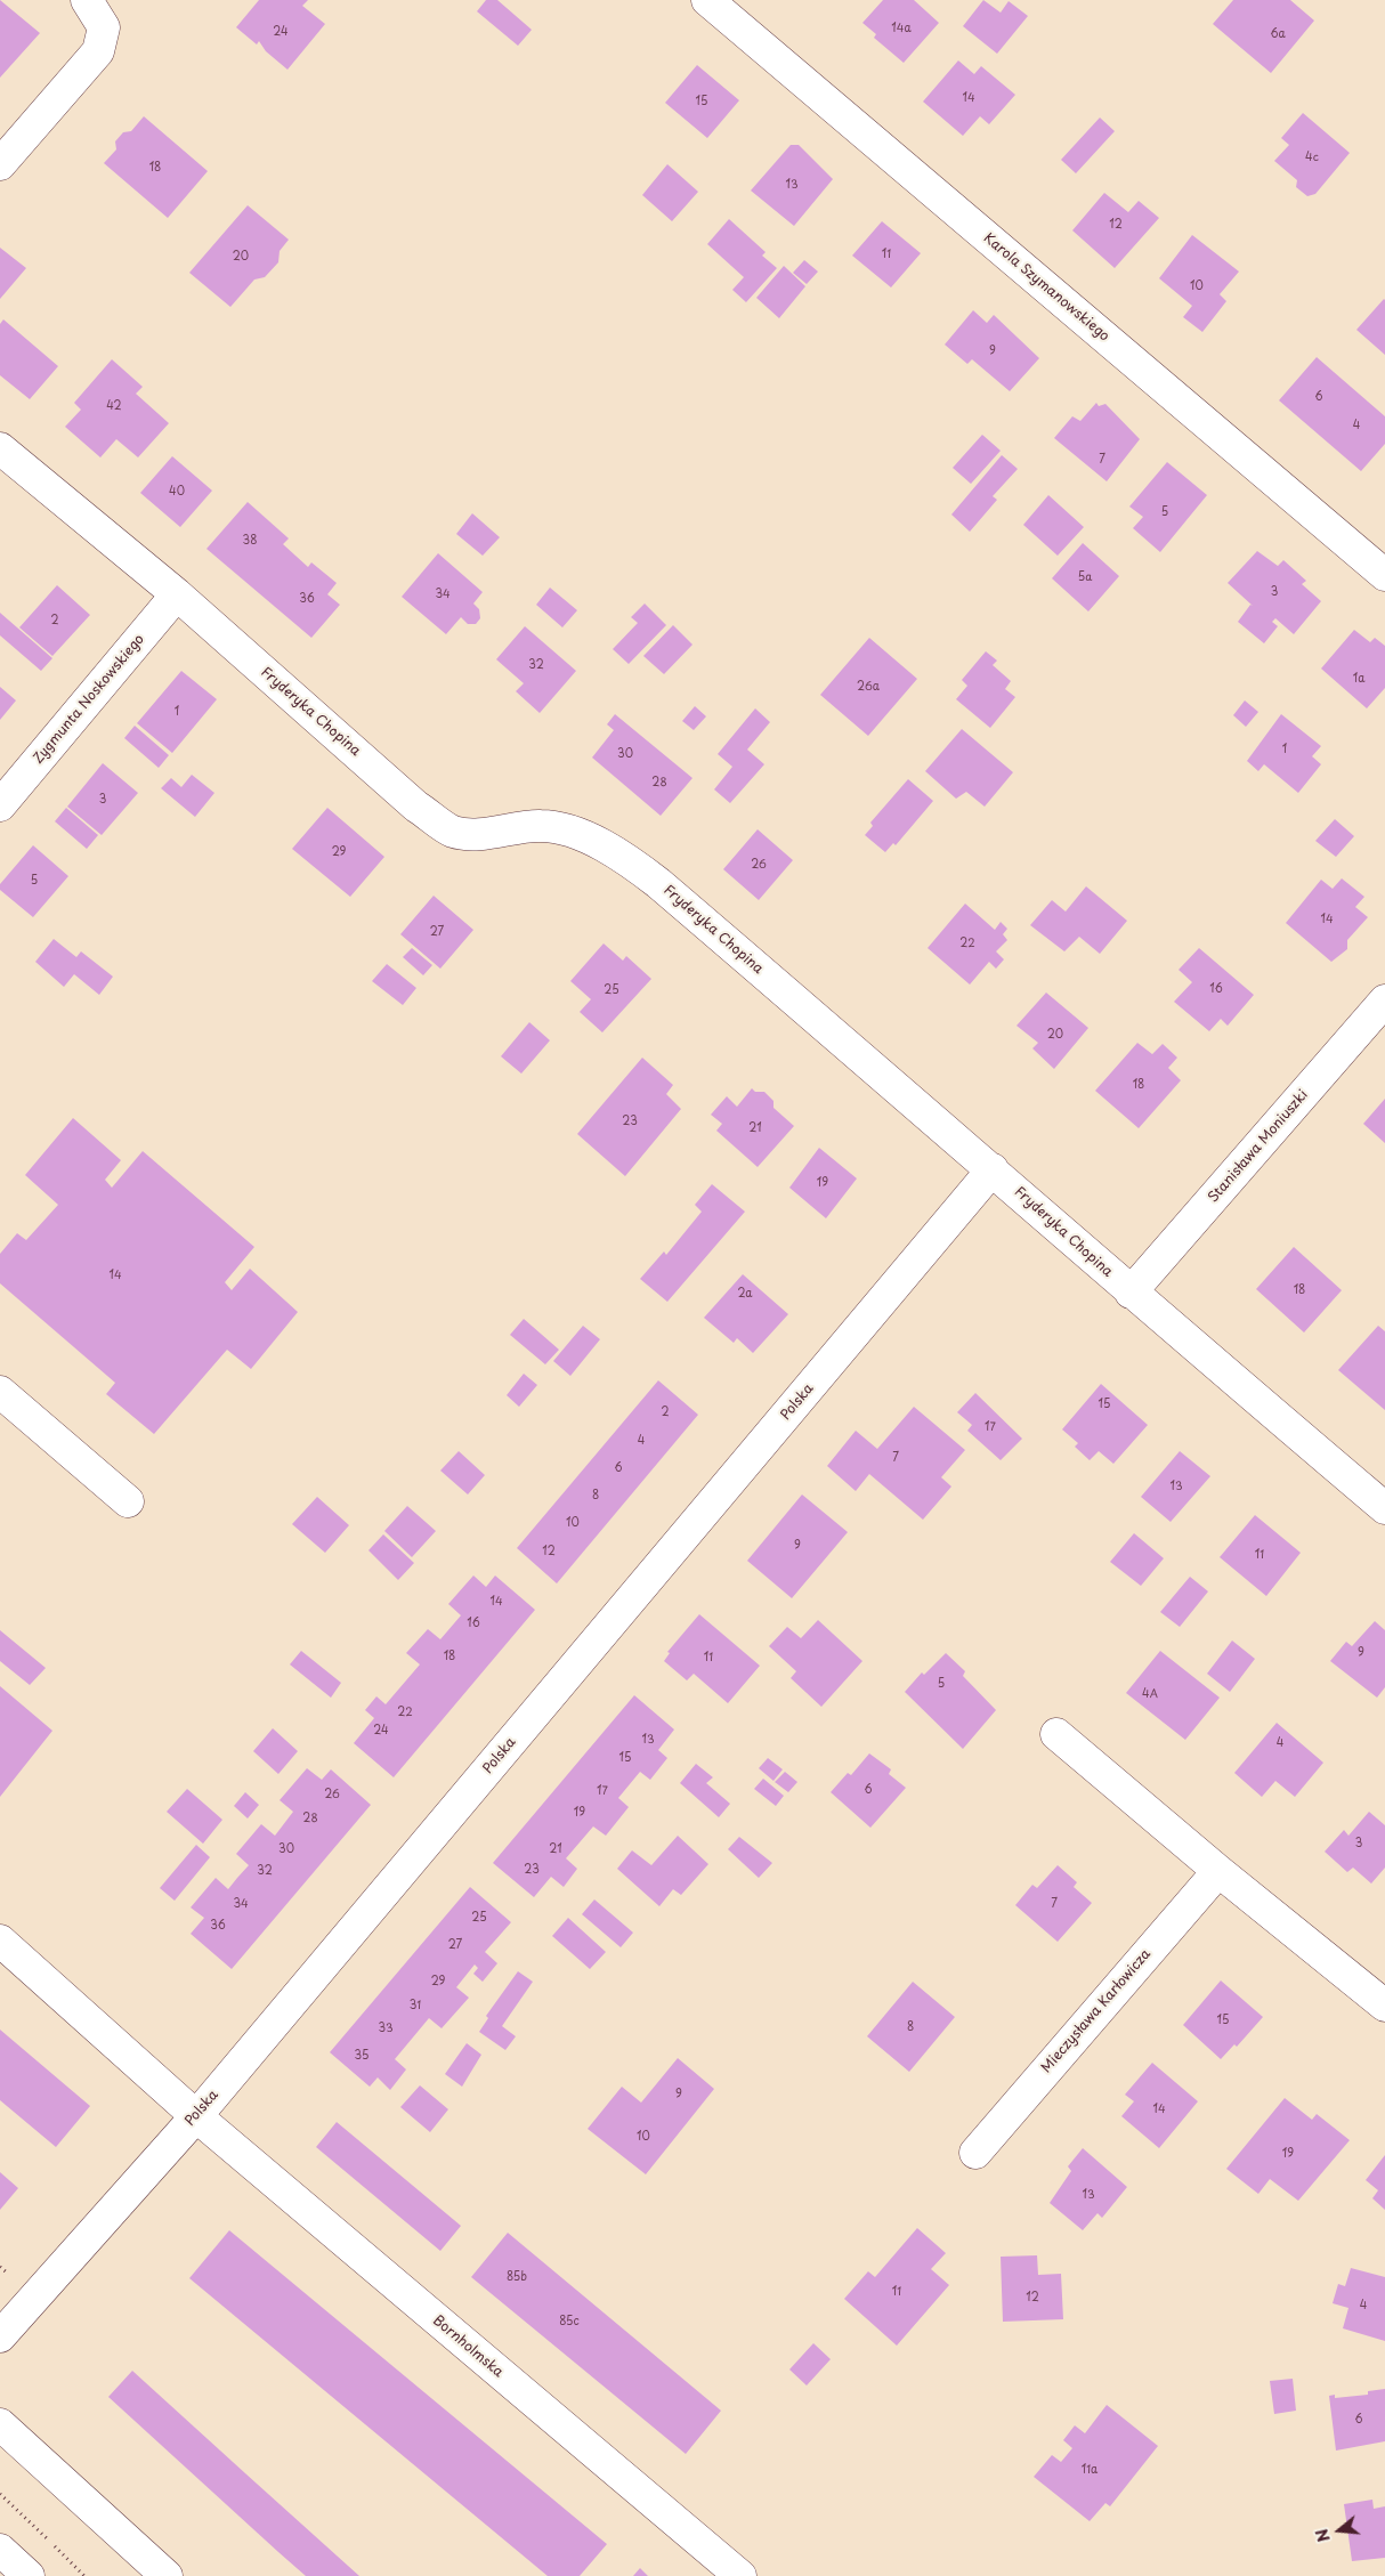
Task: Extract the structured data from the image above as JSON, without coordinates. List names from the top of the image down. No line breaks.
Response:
{"streets":{"street":["Karola Szymanowskiego","Zygmunta Noskowskiego","Fryderyka Chopina","Stanisława Moniuszki","Polska","Mieczysława Karłowicza","Bornholmska"]},"crossings":[["Zygmunta Noskowskiego","Fryderyka Chopina"],["Fryderyka Chopina","Stanisława Moniuszki"],["Fryderyka Chopina","Polska"],["Polska","Bornholmska"]],"house_numbers":["14a","24","6a","14","15","4c","18","13","12","11","20","10","9","6","42","4","7","40","5","38","5a","3","34","36","2","32","1a","26a","1","1","30","28","3","29","26","5","14","27","22","16","25","20","18","23","21","19","14","18","2a","15","2","17","4","7","6","13","8","10","9","12","11","14","16","9","18","11","5","4A","22","24","13","4","15","6","17","26","19","28","3","30","21","23","32","34","7","25","36","27","29","31","15","8","33","35","9","14","10","19","13","85b","11","12","4","85c","6","11a"],"north":"left"}
